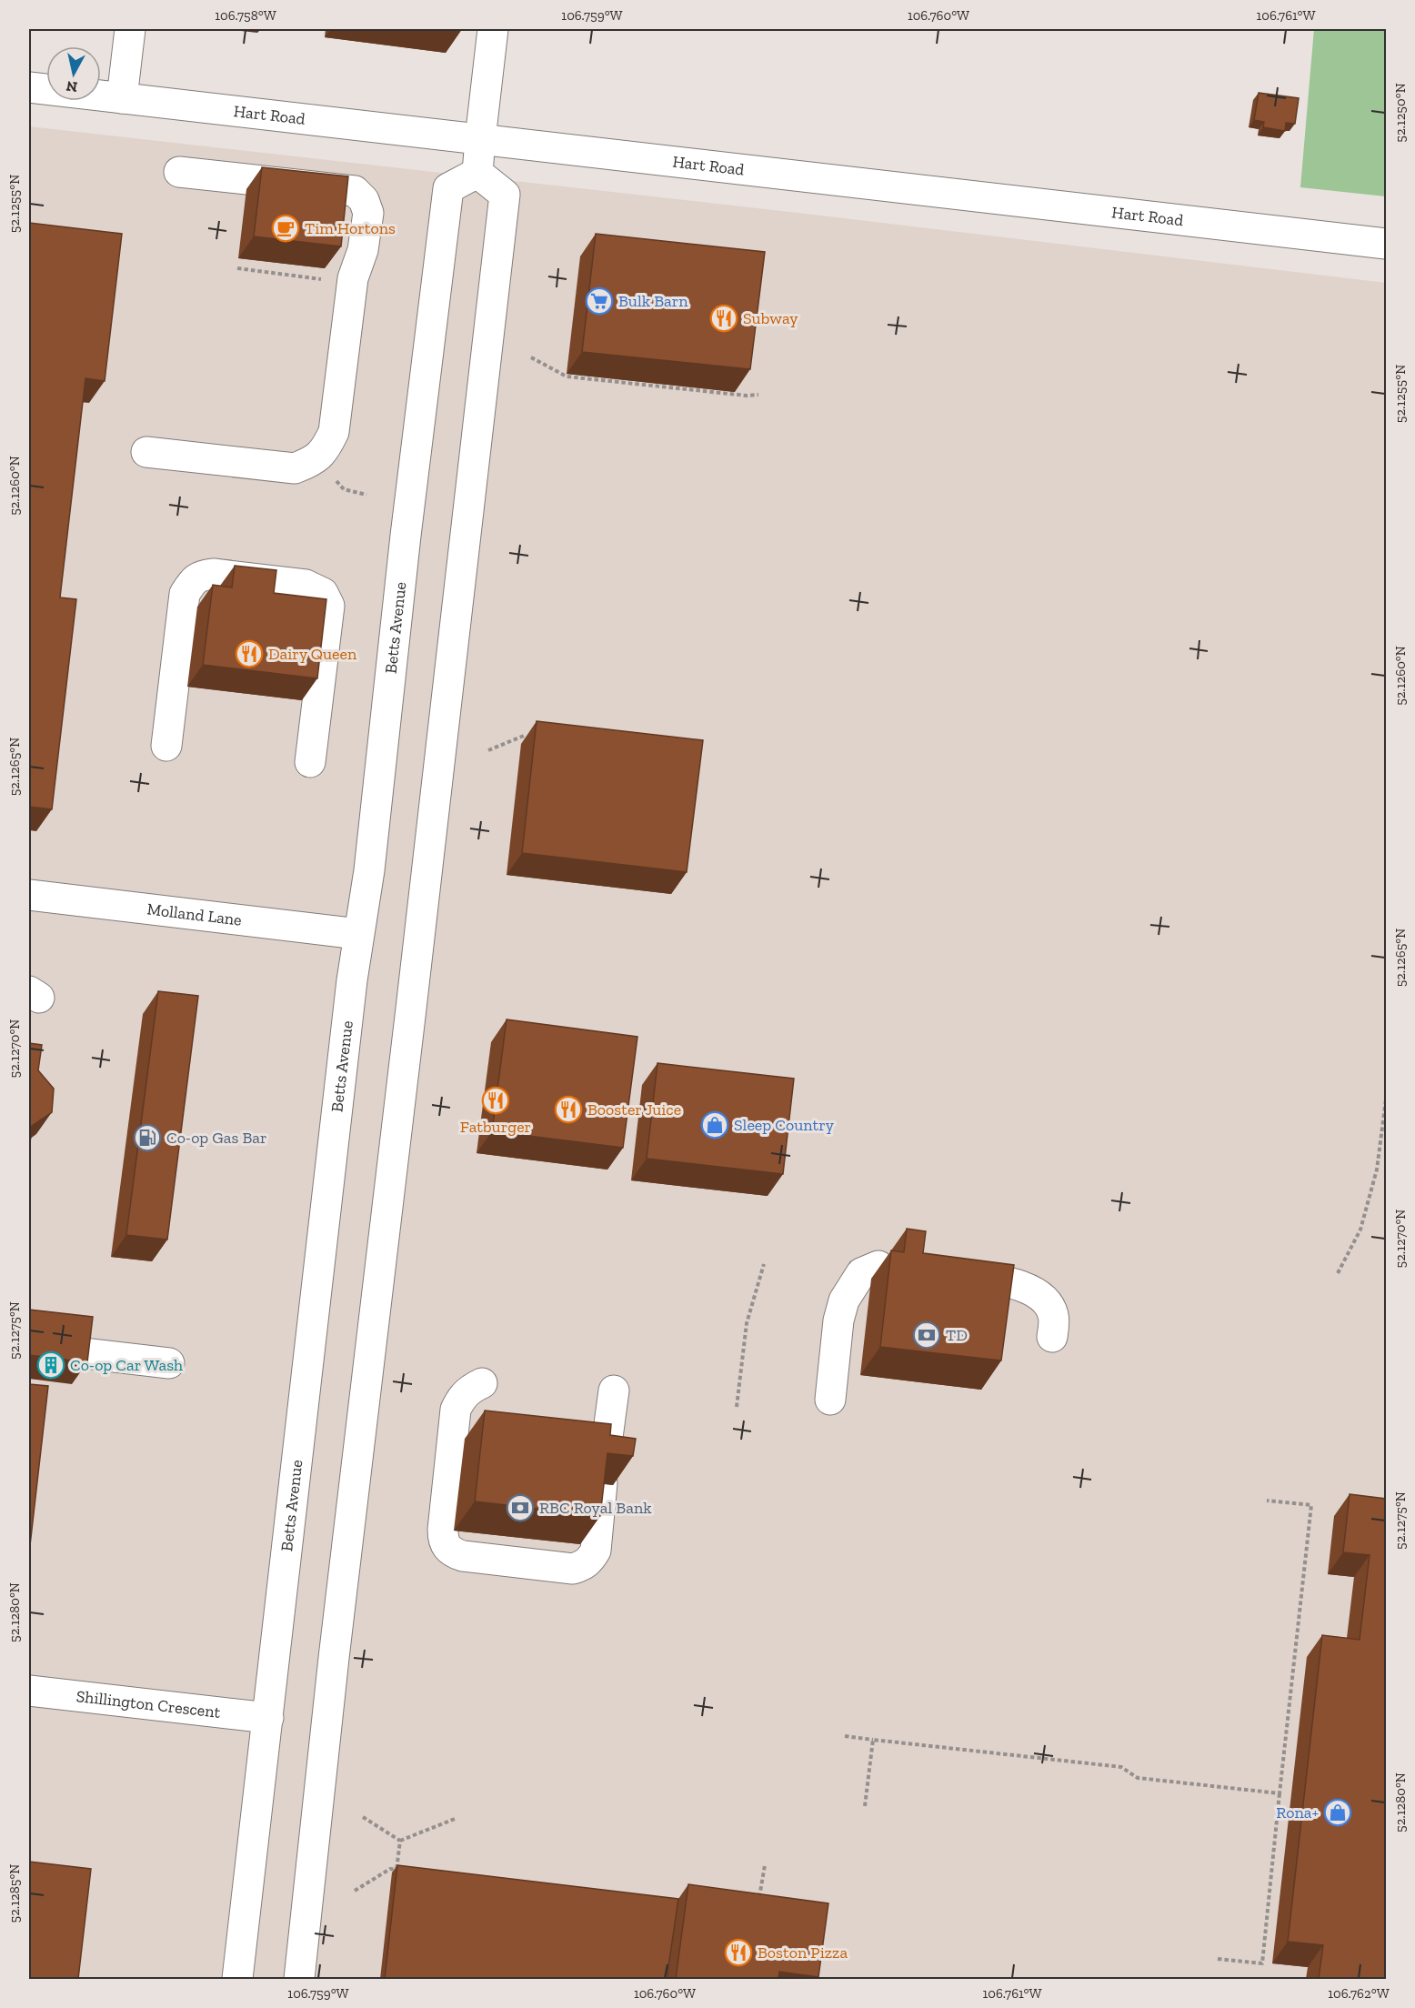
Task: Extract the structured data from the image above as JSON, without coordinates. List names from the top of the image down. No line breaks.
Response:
{"streets":{"main road":["Hart Road","Betts Avenue","Molland Lane","Shillington Crescent"]},"crossings":[["Betts Avenue","Molland Lane"],["Betts Avenue","Shillington Crescent"]],"places":{"cafe":["Tim Hortons"],"supermarket":["Bulk Barn"],"restaurant":["Subway","Dairy Queen","Fatburger","Booster Juice","Boston Pizza"],"shop":["Sleep Country","Rona+"],"fuel station":["Co-op Gas Bar"],"bank":["TD","RBC Royal Bank"],"building":["Co-op Car Wash"]},"north":"bottom","coordinates":["106.758°W","106.759°W","106.760°W","106.761°W","52.1250°N","52.1255°N","52.1260°N","52.1265°N","52.1270°N","52.1275°N","52.1280°N","52.1285°N","106.762°W"]}
